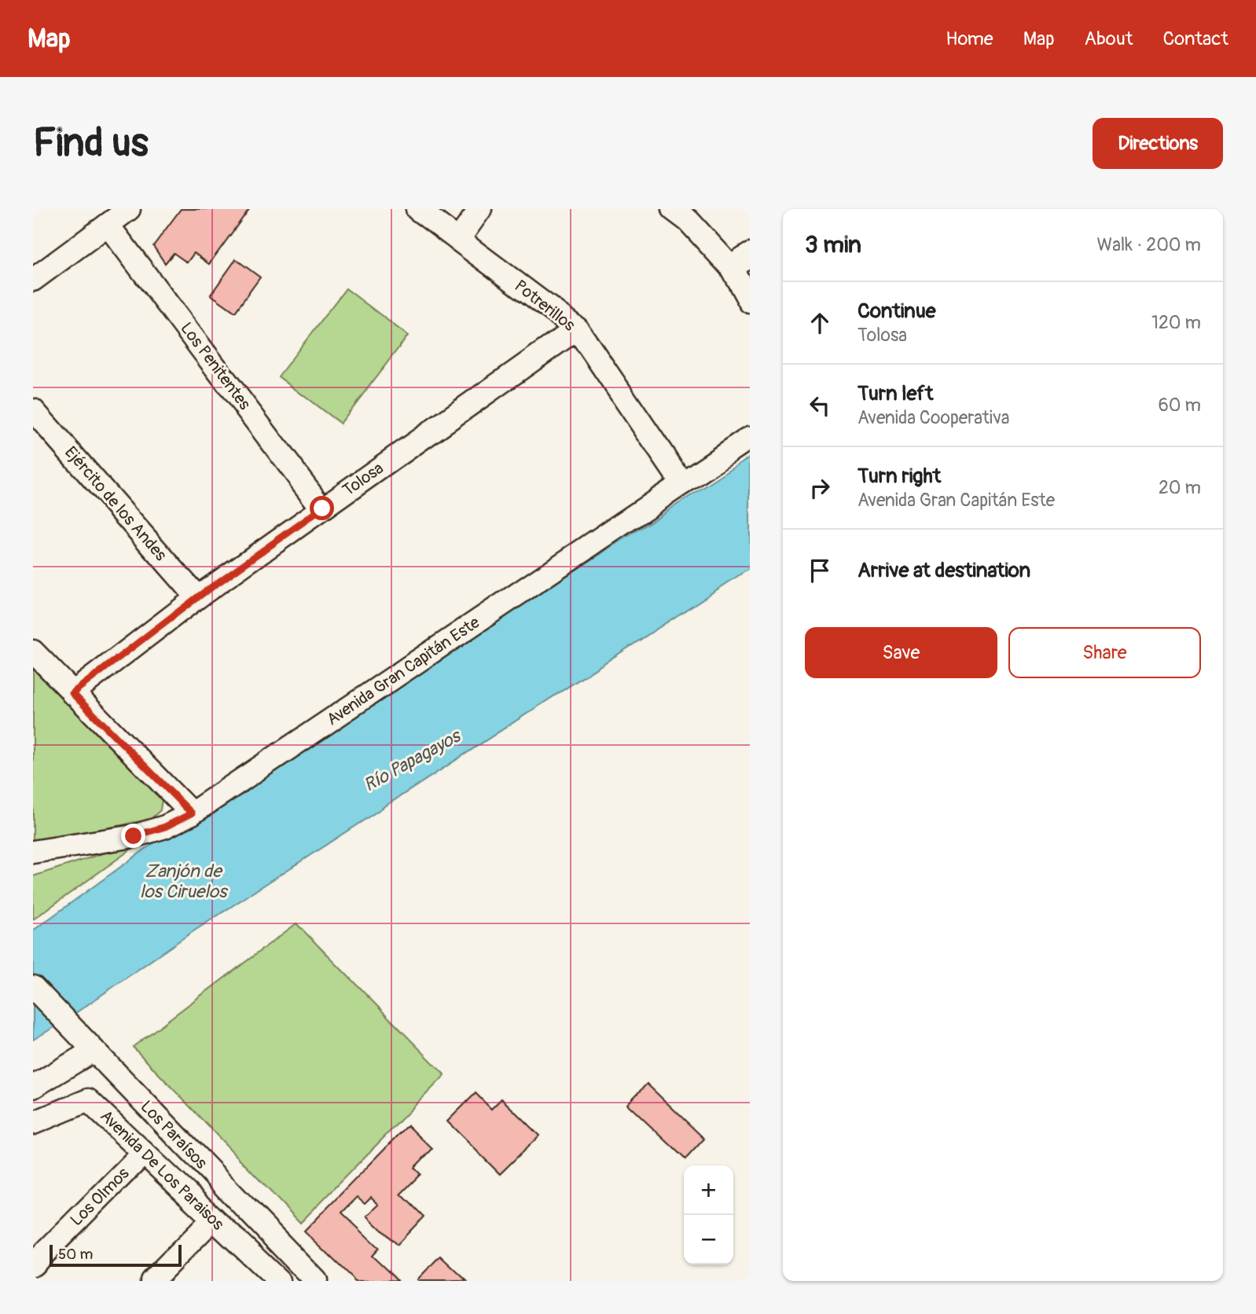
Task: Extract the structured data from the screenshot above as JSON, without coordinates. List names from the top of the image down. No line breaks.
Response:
{"streets":{"street":["Potrerillos","Los Penitentes","Tolosa","Ejército de los Andes","Avenida Gran Capitán Este","Los Paraísos","Avenida De Los Paraisos","Los Olmos"]},"crossings":[["Potrerillos","Tolosa"],["Potrerillos","Avenida Gran Capitán Este"],["Los Penitentes","Tolosa"],["Tolosa","Ejército de los Andes"],["Avenida De Los Paraisos","Los Olmos"]],"water":["Río Papagayos","Zanjón de los Ciruelos"],"scale_bar":"50 m","page":{"header":"Map","nav":["Home","Map","About","Contact"],"buttons":["Directions",["Save","Share"]],"title":"Find us","heading":["3 min","Walk · 200 m"],"list":[["Continue","Tolosa","120 m"],["Turn left","Avenida Cooperativa","60 m"],["Turn right","Avenida Gran Capitán Este","20 m"],"Arrive at destination"],"map_buttons":["+","−"],"scale":"50 m"}}
